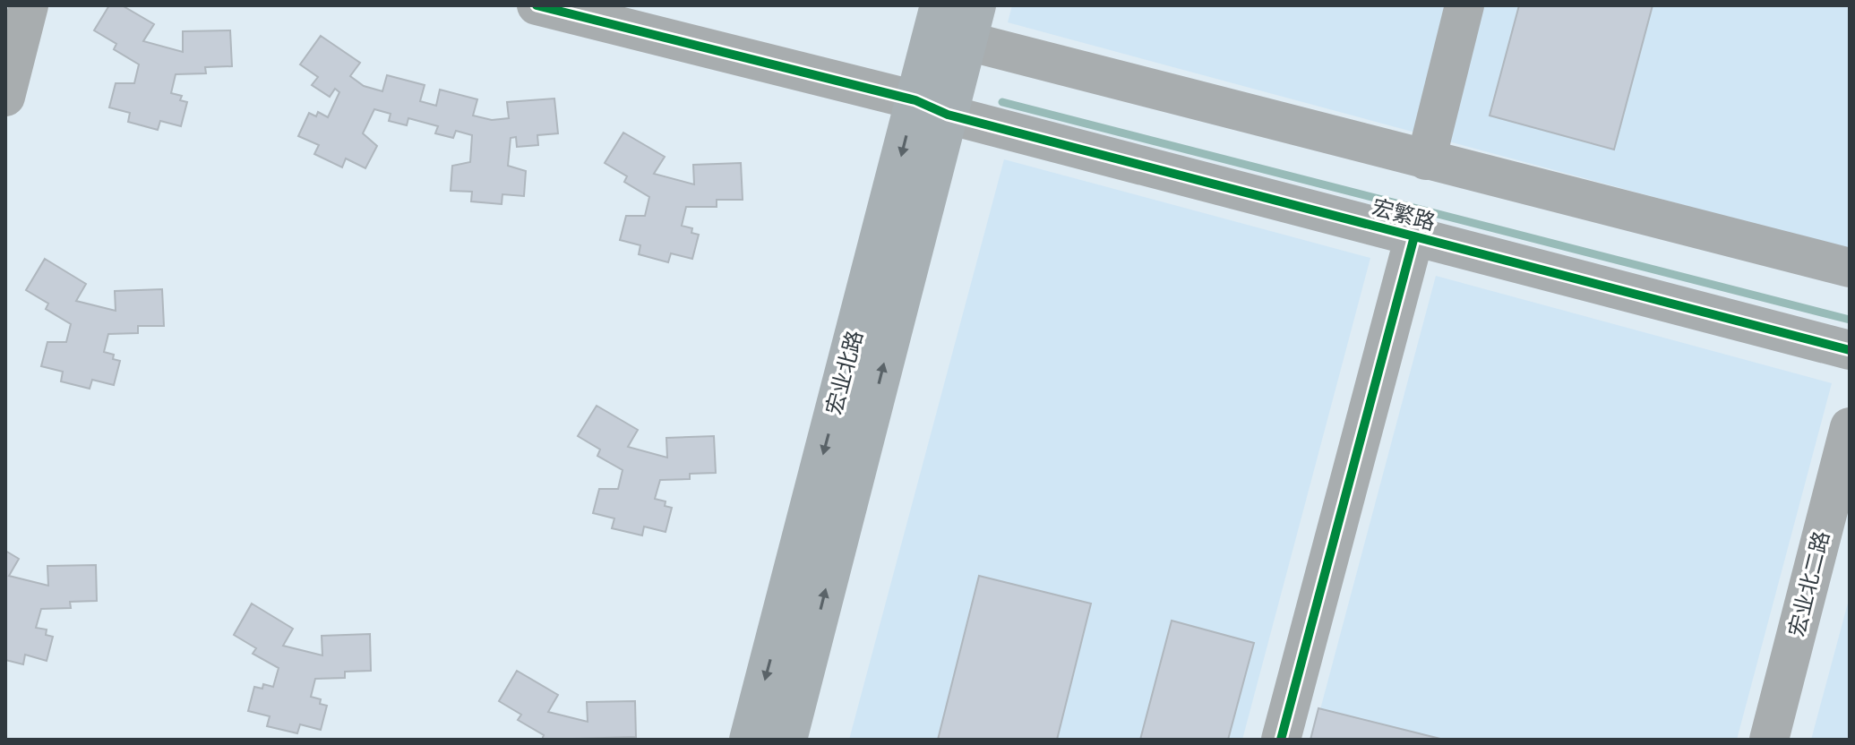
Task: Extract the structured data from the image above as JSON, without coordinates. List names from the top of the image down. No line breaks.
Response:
{"streets":{"main road":["宏业北路"],"street":["宏繁路","宏业北二路"]},"crossings":[["宏繁路","宏业北路"]]}
